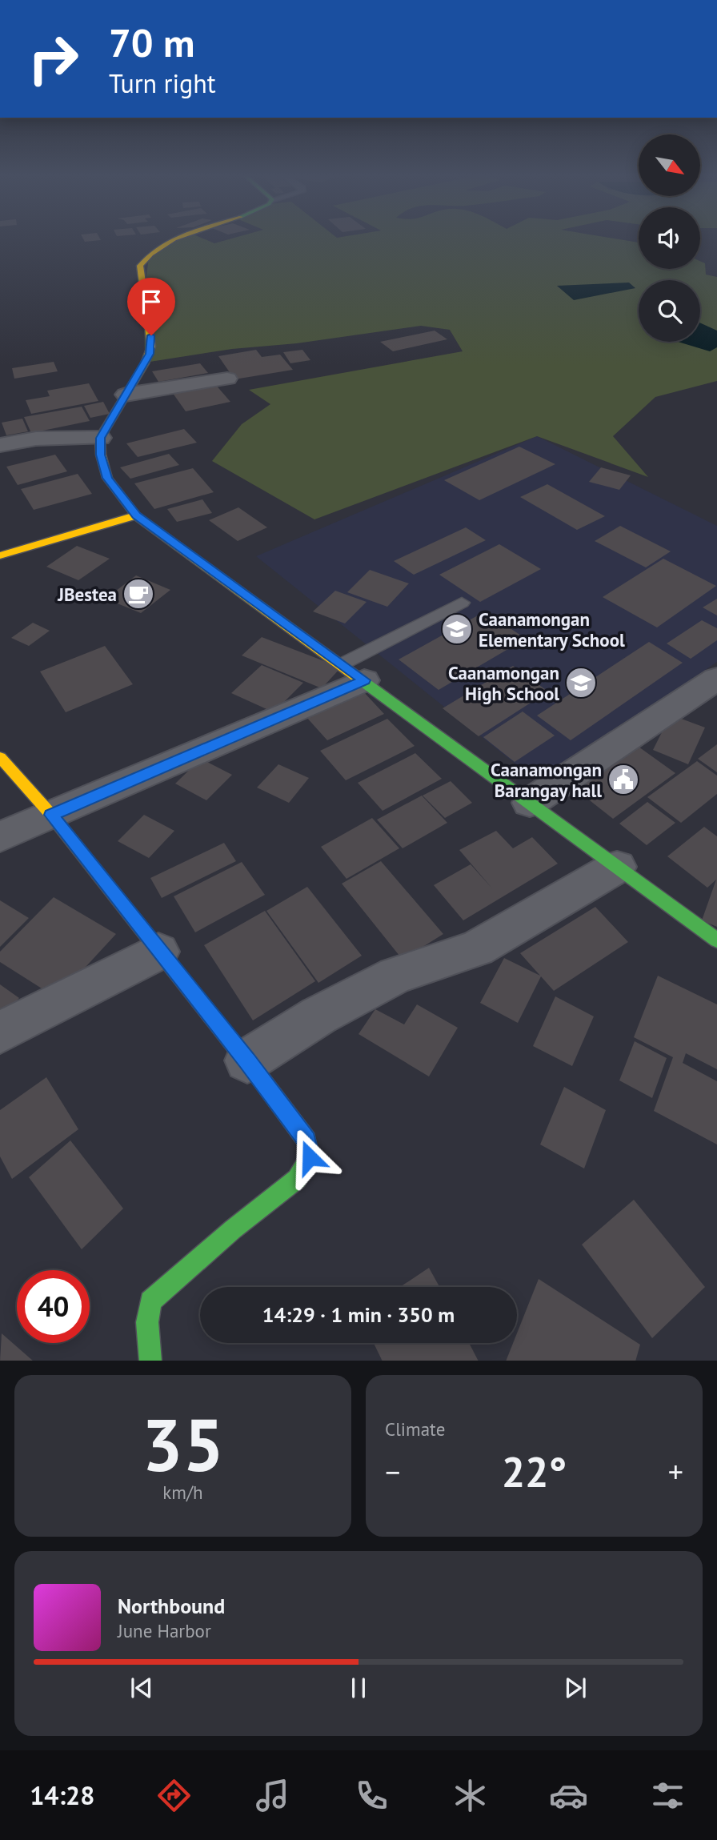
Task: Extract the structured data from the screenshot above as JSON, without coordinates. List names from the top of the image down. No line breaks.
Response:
{"places":{"cafe":["JBestea"],"school or university":["Caanamongan Elementary School","Caanamongan High School"],"public building":["Caanamongan Barangay hall"]},"north":"bottom right","page":{"turn":["70 m","Turn right"],"limit":"40","trip":"14:29 · 1 min · 350 m","tile":[["35","km/h"],"Climate"],"heat":["−","22°","+"],"song":["Northbound","June Harbor"],"tabs":"14:28"}}
